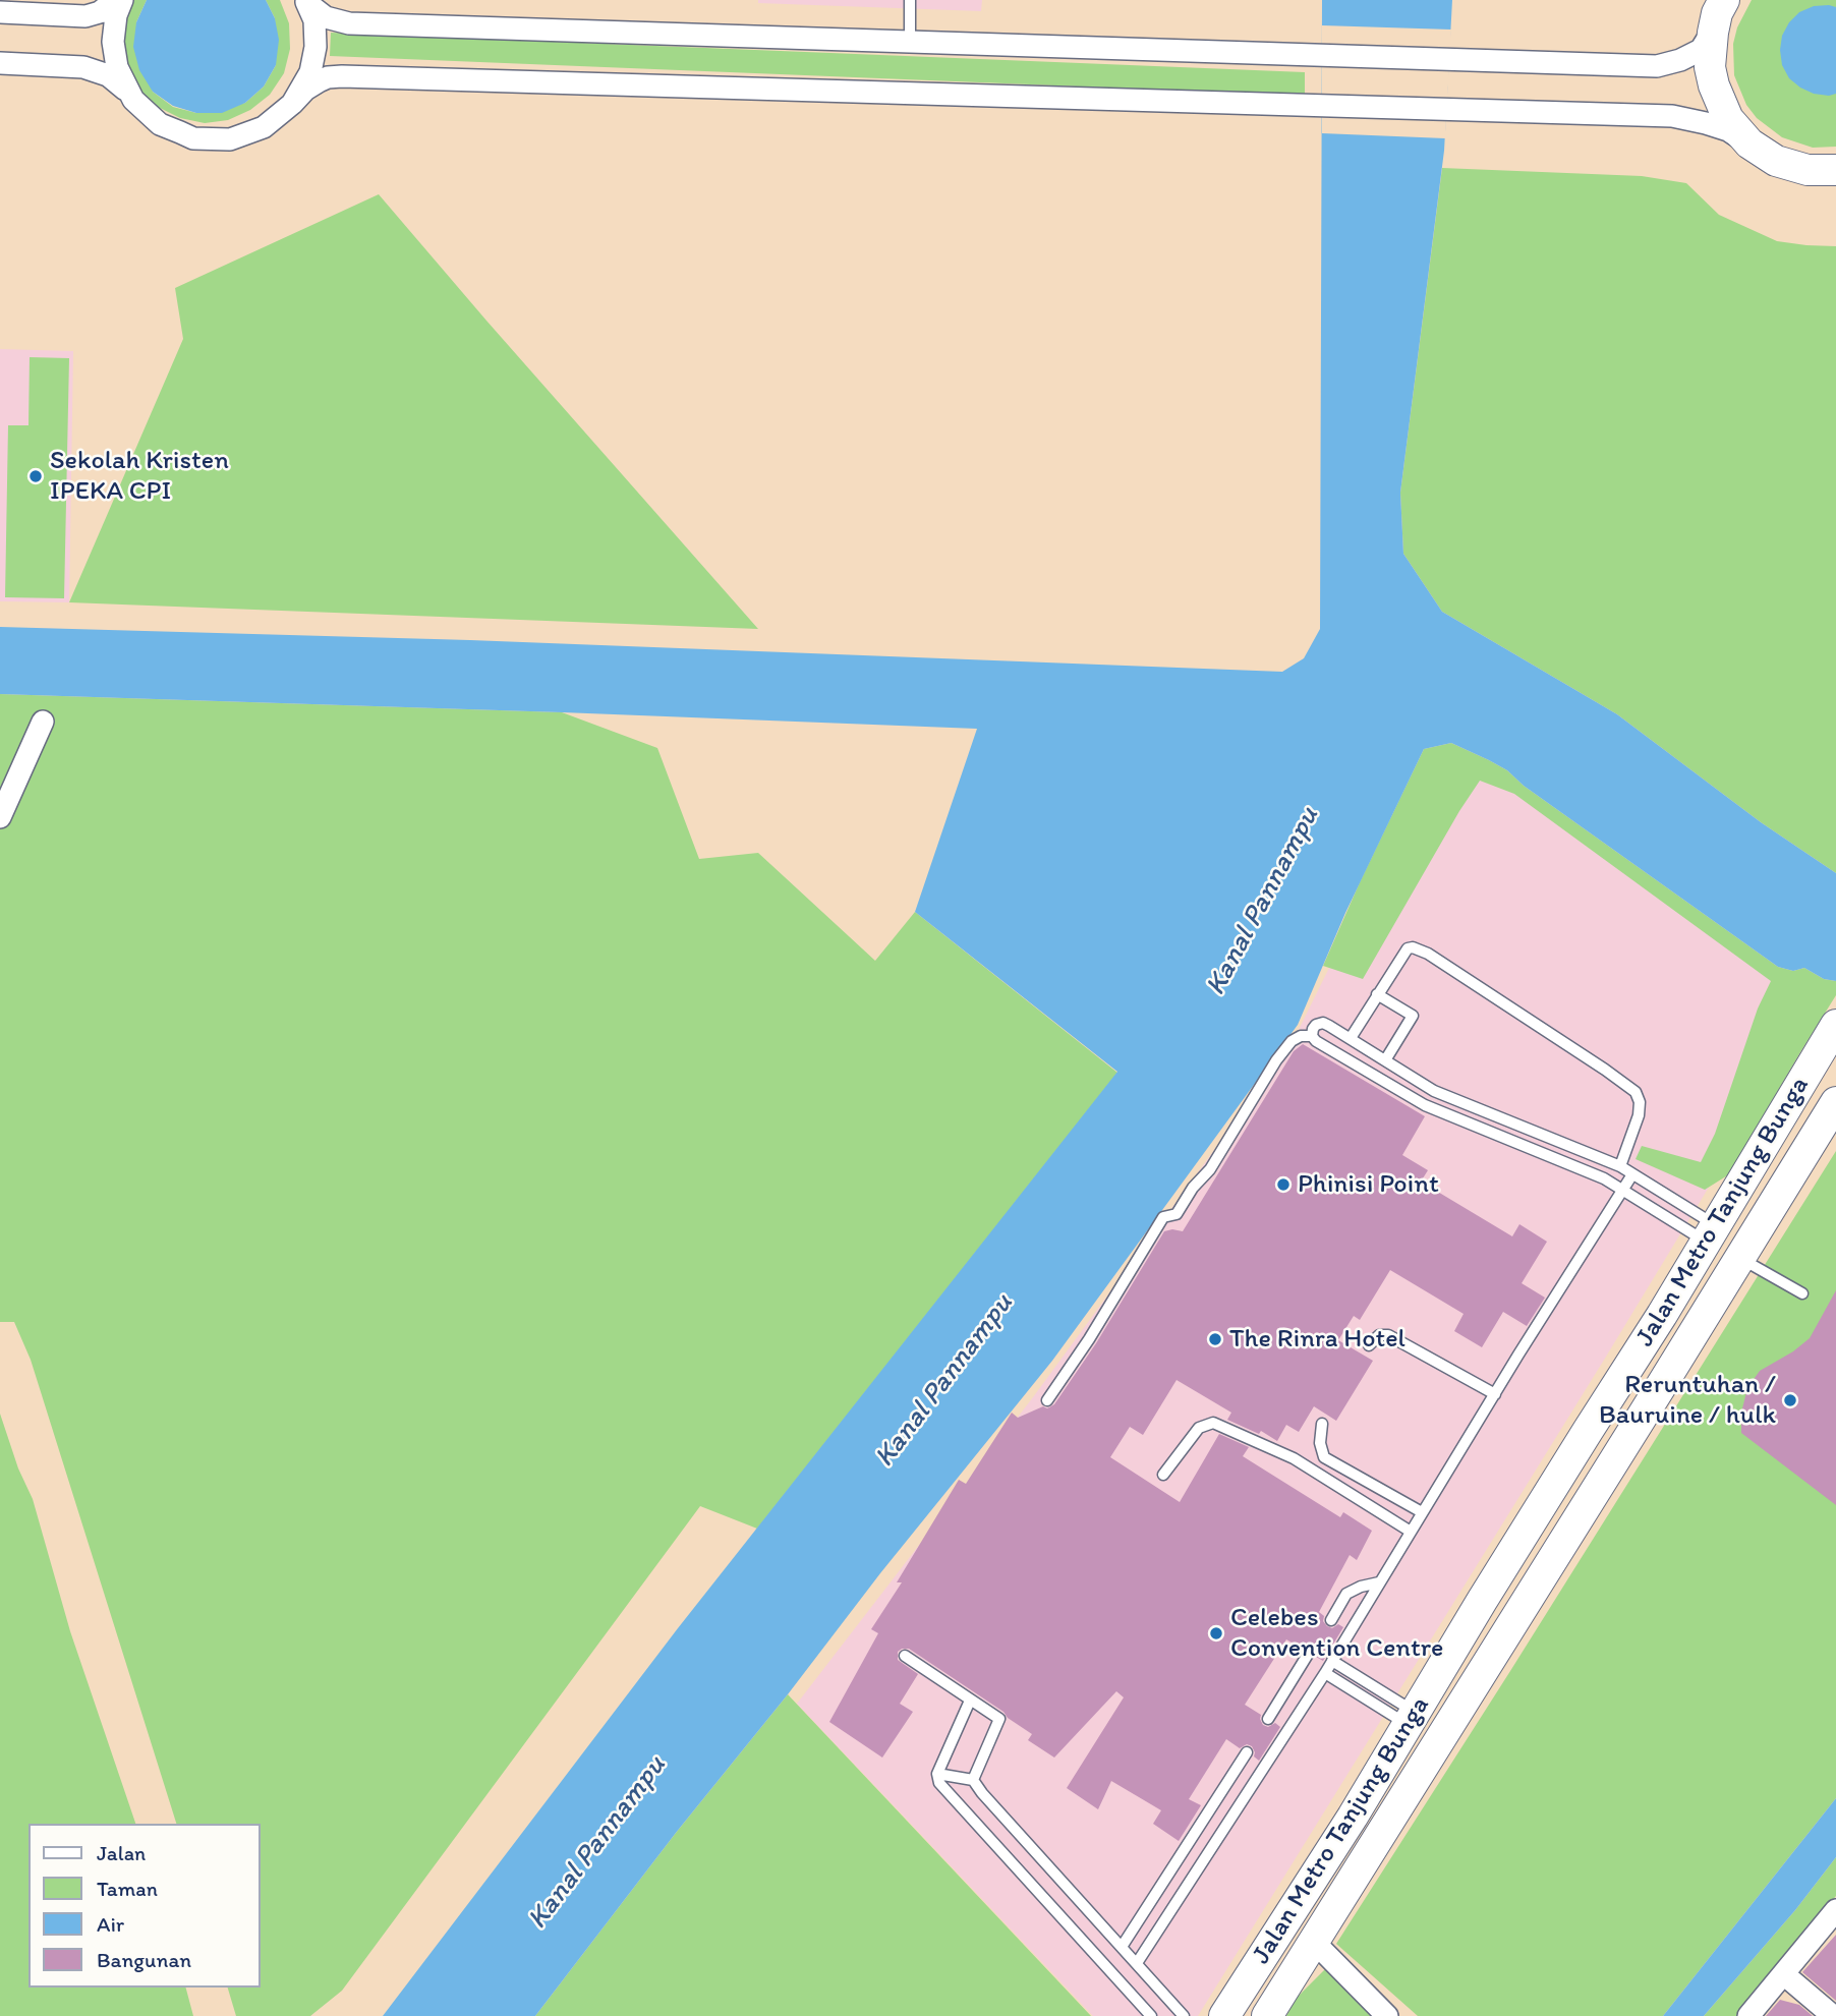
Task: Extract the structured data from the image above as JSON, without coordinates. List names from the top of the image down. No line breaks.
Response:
{"streets":{"main road":["Jalan Metro Tanjung Bunga"]},"water":["Kanal Pannampu"],"places":["Sekolah Kristen IPEKA CPI","Phinisi Point","The Rinra Hotel","Reruntuhan / Bauruine / hulk","Celebes Convention Centre"],"legend":["Jalan","Taman","Air","Bangunan"]}
